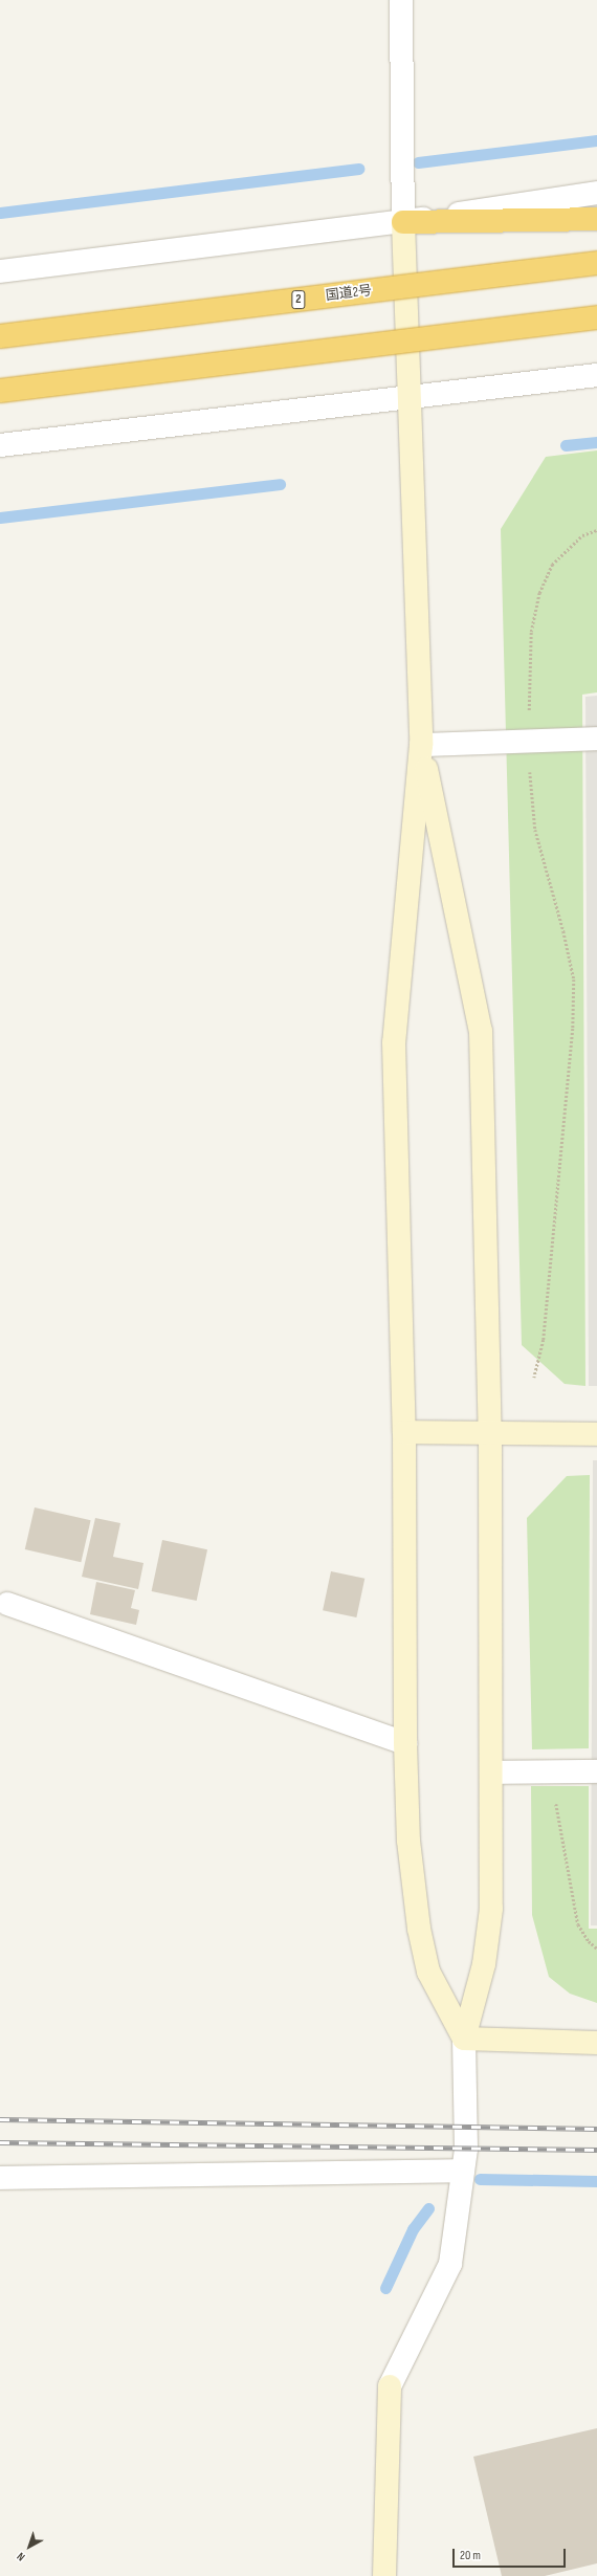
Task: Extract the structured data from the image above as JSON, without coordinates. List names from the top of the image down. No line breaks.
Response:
{"streets":{"highway":["国道2号","2"]},"scale_bar":"20 m","north":"bottom left"}
